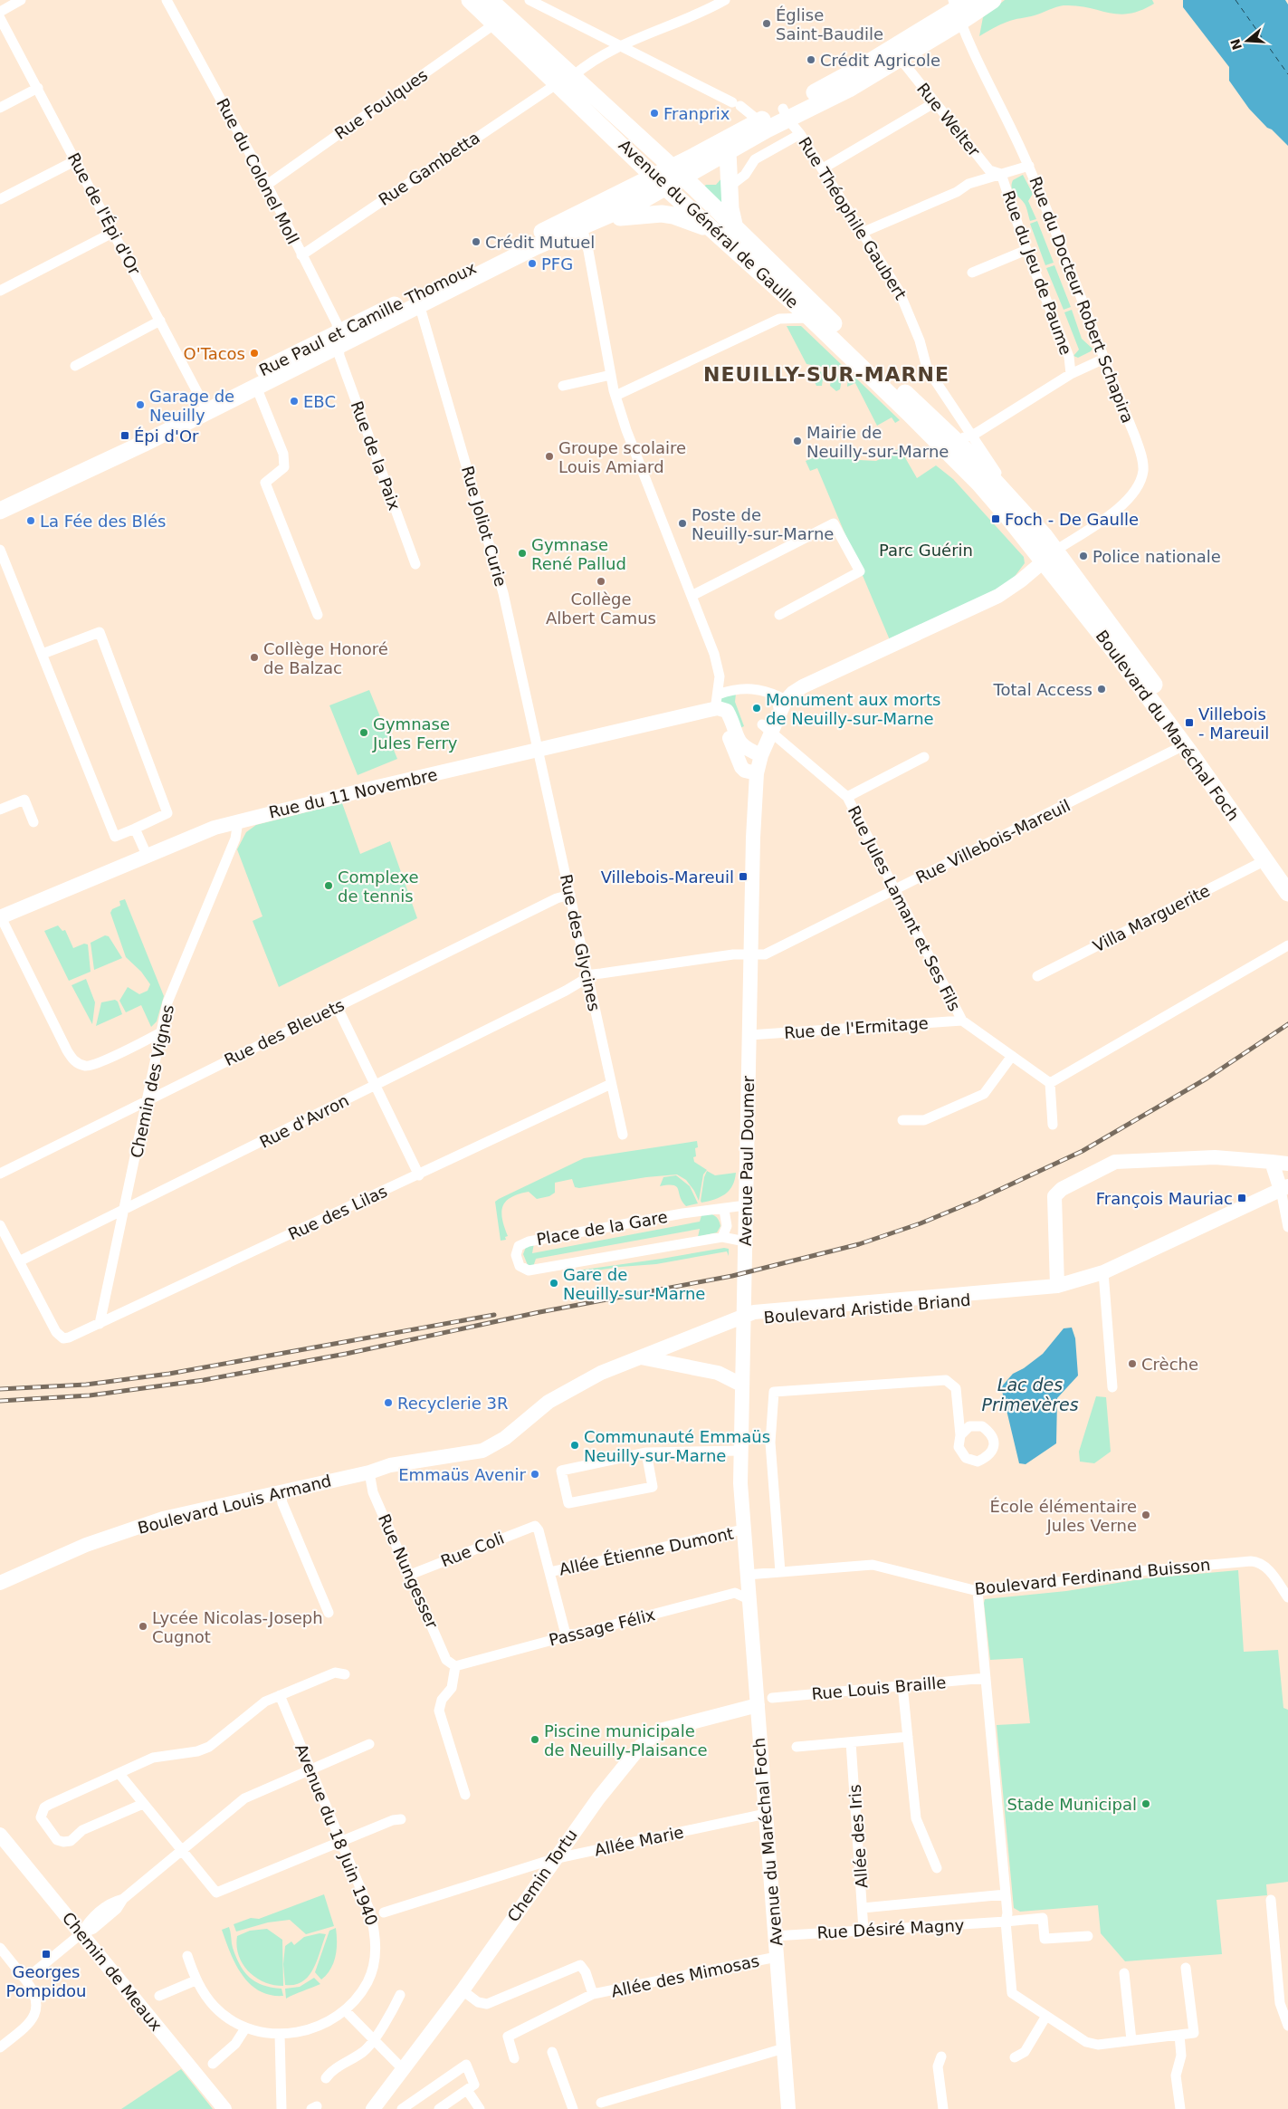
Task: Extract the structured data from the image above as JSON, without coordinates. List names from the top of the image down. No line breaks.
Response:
{"streets":{"main road":["Avenue du Général de Gaulle","Rue Paul et Camille Thomoux","Boulevard du Maréchal Foch","Rue du 11 Novembre","Avenue Paul Doumer","Boulevard Aristide Briand","Boulevard Louis Armand","Avenue du Maréchal Foch","Chemin Tortu","Chemin de Meaux"],"street":["Rue Foulques","Rue Welter","Rue Gambetta","Rue du Colonel Moll","Rue de l'Épi d'Or","Rue Théophile Gaubert","Rue du Jeu de Paume","Rue du Docteur Robert Schapira","Rue de la Paix","Rue Joliot Curie","Rue Villebois-Mareuil","Rue Jules Lamant et Ses Fils","Villa Marguerite","Rue des Glycines","Rue de l'Ermitage","Rue des Bleuets","Chemin des Vignes","Rue d'Avron","Rue des Lilas","Place de la Gare","Rue Coli","Allée Étienne Dumont","Rue Nungesser","Boulevard Ferdinand Buisson","Passage Félix","Rue Louis Braille","Avenue du 18 Juin 1940","Allée des Iris","Allée Marie","Rue Désiré Magny","Allée des Mimosas"]},"crossings":[["Rue Foulques","Rue du Colonel Moll"],["Rue Foulques","Avenue du Général de Gaulle"],["Rue Welter","Rue du Jeu de Paume"],["Rue Gambetta","Rue du Colonel Moll"],["Rue Gambetta","Avenue du Général de Gaulle"],["Rue du Colonel Moll","Rue Paul et Camille Thomoux"],["Rue du Colonel Moll","Rue de la Paix"],["Rue de l'Épi d'Or","Rue Paul et Camille Thomoux"],["Rue Théophile Gaubert","Avenue du Général de Gaulle"],["Rue Théophile Gaubert","Rue du Jeu de Paume"],["Rue Théophile Gaubert","Rue Paul et Camille Thomoux"],["Avenue du Général de Gaulle","Rue du Jeu de Paume"],["Avenue du Général de Gaulle","Rue du Docteur Robert Schapira"],["Avenue du Général de Gaulle","Rue Paul et Camille Thomoux"],["Avenue du Général de Gaulle","Boulevard du Maréchal Foch"],["Avenue du Général de Gaulle","Avenue Paul Doumer"],["Rue du Docteur Robert Schapira","Boulevard du Maréchal Foch"],["Rue du Docteur Robert Schapira","Avenue Paul Doumer"],["Rue Paul et Camille Thomoux","Rue de la Paix"],["Rue Paul et Camille Thomoux","Rue Joliot Curie"],["Rue Joliot Curie","Rue du 11 Novembre"],["Rue Joliot Curie","Rue des Glycines"],["Boulevard du Maréchal Foch","Rue Villebois-Mareuil"],["Boulevard du Maréchal Foch","Villa Marguerite"],["Boulevard du Maréchal Foch","Avenue Paul Doumer"],["Rue du 11 Novembre","Rue des Glycines"],["Rue du 11 Novembre","Chemin des Vignes"],["Rue Villebois-Mareuil","Rue Jules Lamant et Ses Fils"],["Rue Villebois-Mareuil","Rue des Glycines"],["Rue Villebois-Mareuil","Rue d'Avron"],["Rue Villebois-Mareuil","Avenue Paul Doumer"],["Rue Jules Lamant et Ses Fils","Rue de l'Ermitage"],["Rue Jules Lamant et Ses Fils","Avenue Paul Doumer"],["Rue des Glycines","Rue des Bleuets"],["Rue des Glycines","Rue d'Avron"],["Rue des Glycines","Rue des Lilas"],["Rue de l'Ermitage","Avenue Paul Doumer"],["Rue des Bleuets","Chemin des Vignes"],["Chemin des Vignes","Rue d'Avron"],["Chemin des Vignes","Rue des Lilas"],["Rue d'Avron","Rue des Lilas"],["Avenue Paul Doumer","Place de la Gare"],["Avenue Paul Doumer","Boulevard Aristide Briand"],["Avenue Paul Doumer","Boulevard Louis Armand"],["Avenue Paul Doumer","Allée Étienne Dumont"],["Avenue Paul Doumer","Avenue du Maréchal Foch"],["Boulevard Aristide Briand","Boulevard Louis Armand"],["Boulevard Louis Armand","Rue Nungesser"],["Rue Coli","Allée Étienne Dumont"],["Rue Coli","Rue Nungesser"],["Allée Étienne Dumont","Avenue du Maréchal Foch"],["Rue Nungesser","Passage Félix"],["Boulevard Ferdinand Buisson","Avenue du Maréchal Foch"],["Passage Félix","Avenue du Maréchal Foch"],["Allée des Iris","Rue Désiré Magny"],["Allée Marie","Avenue du Maréchal Foch"],["Allée Marie","Chemin Tortu"],["Avenue du Maréchal Foch","Chemin Tortu"],["Avenue du Maréchal Foch","Rue Désiré Magny"],["Avenue du Maréchal Foch","Allée des Mimosas"],["Chemin Tortu","Allée des Mimosas"]],"districts":["NEUILLY-SUR-MARNE"],"water":["Lac des Primevères"],"parks":["Parc Guérin"],"places":{"other":["Église Saint-Baudile","Crédit Agricole","Franprix","Crédit Mutuel","PFG","O'Tacos","EBC","Garage de Neuilly","Mairie de Neuilly-sur-Marne","Groupe scolaire Louis Amiard","La Fée des Blés","Poste de Neuilly-sur-Marne","Gymnase René Pallud","Police nationale","Collège Albert Camus","Collège Honoré de Balzac","Total Access","Monument aux morts de Neuilly-sur-Marne","Gymnase Jules Ferry","Complexe de tennis","Gare de Neuilly-sur-Marne","Crèche","Recyclerie 3R","Communauté Emmaüs Neuilly-sur-Marne","Emmaüs Avenir","École élémentaire Jules Verne","Lycée Nicolas-Joseph Cugnot","Piscine municipale de Neuilly-Plaisance","Stade Municipal"],"transit":["Épi d'Or","Foch - De Gaulle","Villebois - Mareuil","Villebois-Mareuil","François Mauriac","Georges Pompidou"]},"north":"left"}
